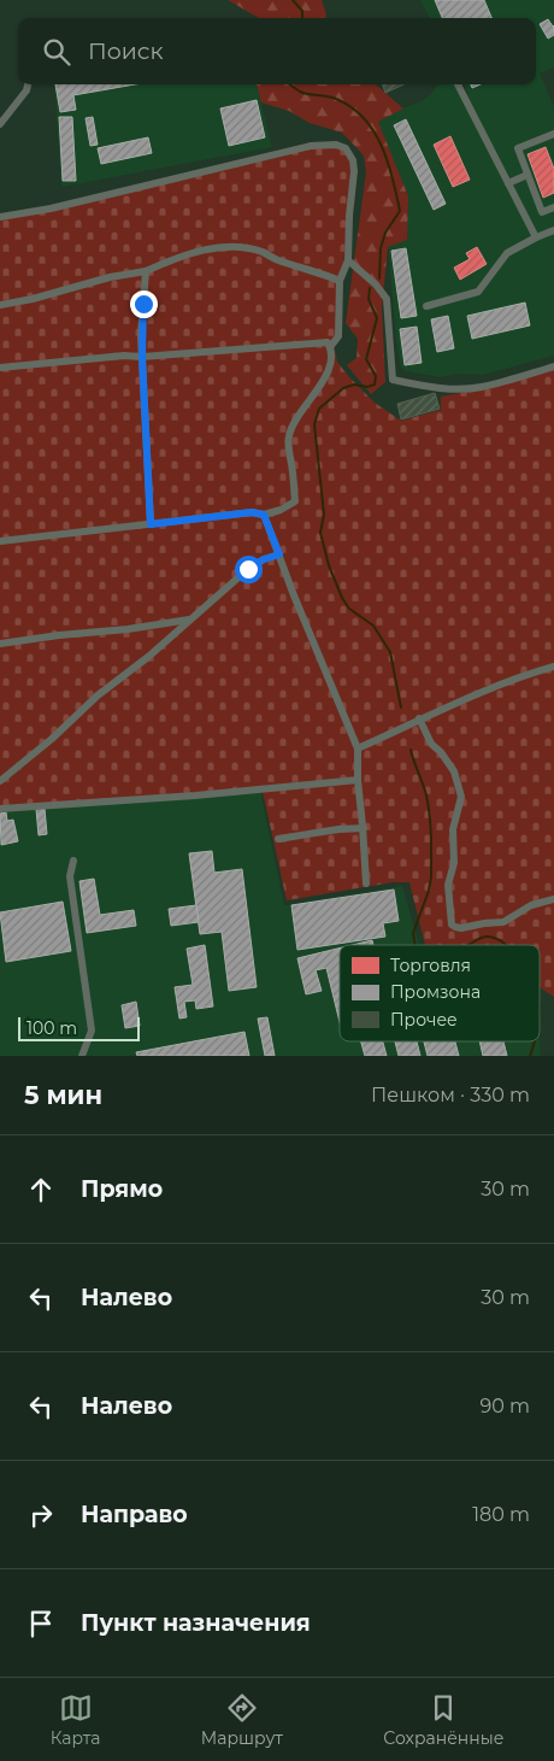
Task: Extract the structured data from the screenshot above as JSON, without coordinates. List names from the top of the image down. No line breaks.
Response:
{"legend":["Торговля","Промзона","Прочее"],"scale_bar":"100 m","page":{"search":"Поиск","scale":"100 m","heading":["5 мин","Пешком · 330 m"],"list":[["Прямо","30 m"],["Налево","30 m"],["Налево","90 m"],["Направо","180 m"],"Пункт назначения"],"nav":["Карта","Маршрут","Сохранённые"]}}
